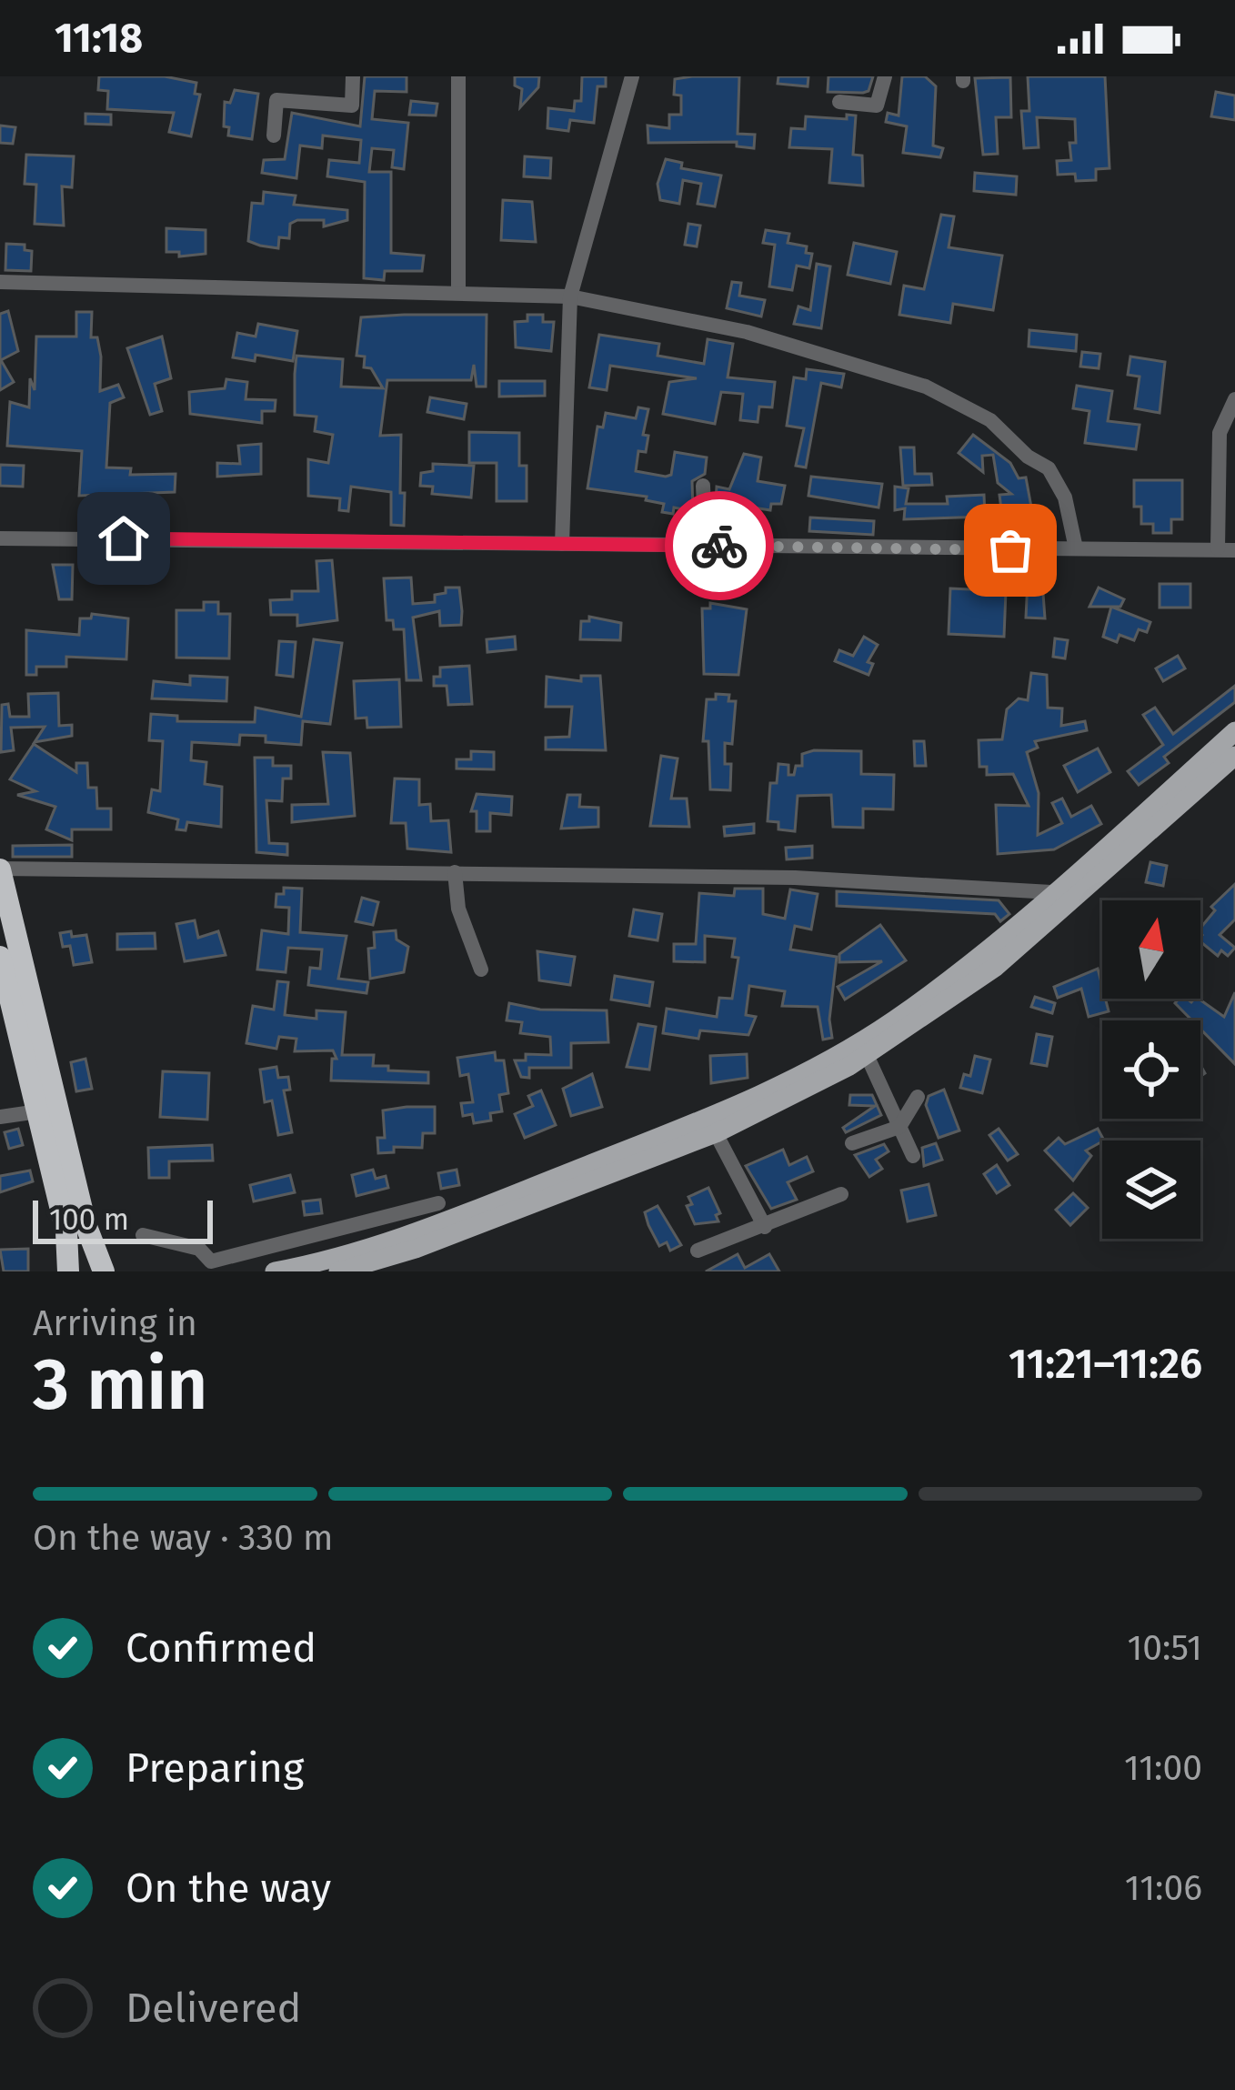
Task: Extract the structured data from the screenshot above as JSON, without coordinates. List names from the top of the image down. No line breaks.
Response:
{"scale_bar":"100 m","north":"top","page":{"status":"11:18","scale":"100 m","heading":["3 min","Arriving in","11:21–11:26"],"bar":"On the way · 330 m","list":[["Confirmed","10:51"],["Preparing","11:00"],["On the way","11:06"],"Delivered"]}}
